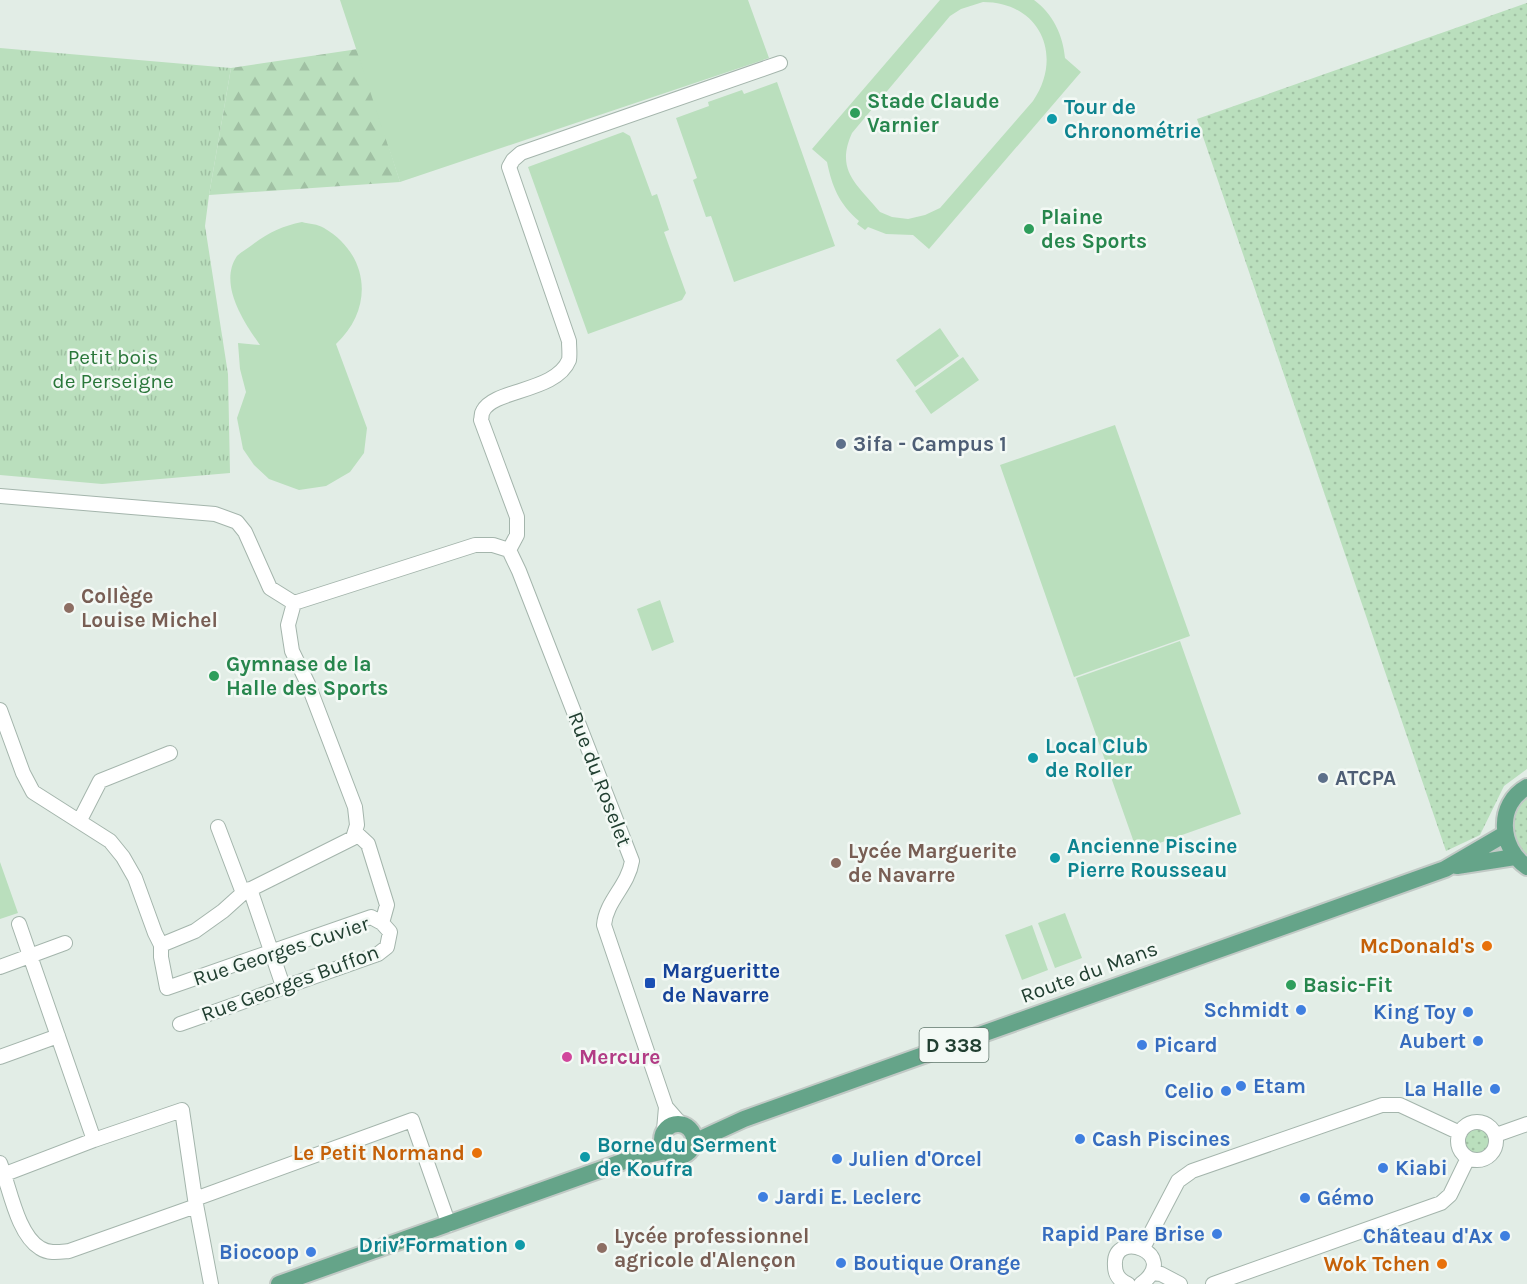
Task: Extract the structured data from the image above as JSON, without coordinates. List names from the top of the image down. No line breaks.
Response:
{"streets":{"main road":["Route du Mans","D 338"],"street":["Rue du Roselet","Rue Georges Cuvier","Rue Georges Buffon"]},"crossings":[["Rue du Roselet","Route du Mans"],["Rue Georges Cuvier","Rue Georges Buffon"]],"parks":["Petit bois de Perseigne"],"places":{"other":["Stade Claude Varnier","Tour de Chronométrie","Plaine des Sports","3ifa - Campus 1","Collège Louise Michel","Gymnase de la Halle des Sports","Local Club de Roller","ATCPA","Ancienne Piscine Pierre Rousseau","Lycée Marguerite de Navarre","McDonald's","Basic-Fit","Schmidt","King Toy","Aubert","Picard","Mercure","Etam","La Halle","Celio","Cash Piscines","Le Petit Normand","Borne du Serment de Koufra","Julien d'Orcel","Kiabi","Jardi E. Leclerc","Gémo","Rapid Pare Brise","Château d'Ax","Driv’Formation","Lycée professionnel agricole d'Alençon","Biocoop","Boutique Orange","Wok Tchen"],"transit":["Margueritte de Navarre"]}}
